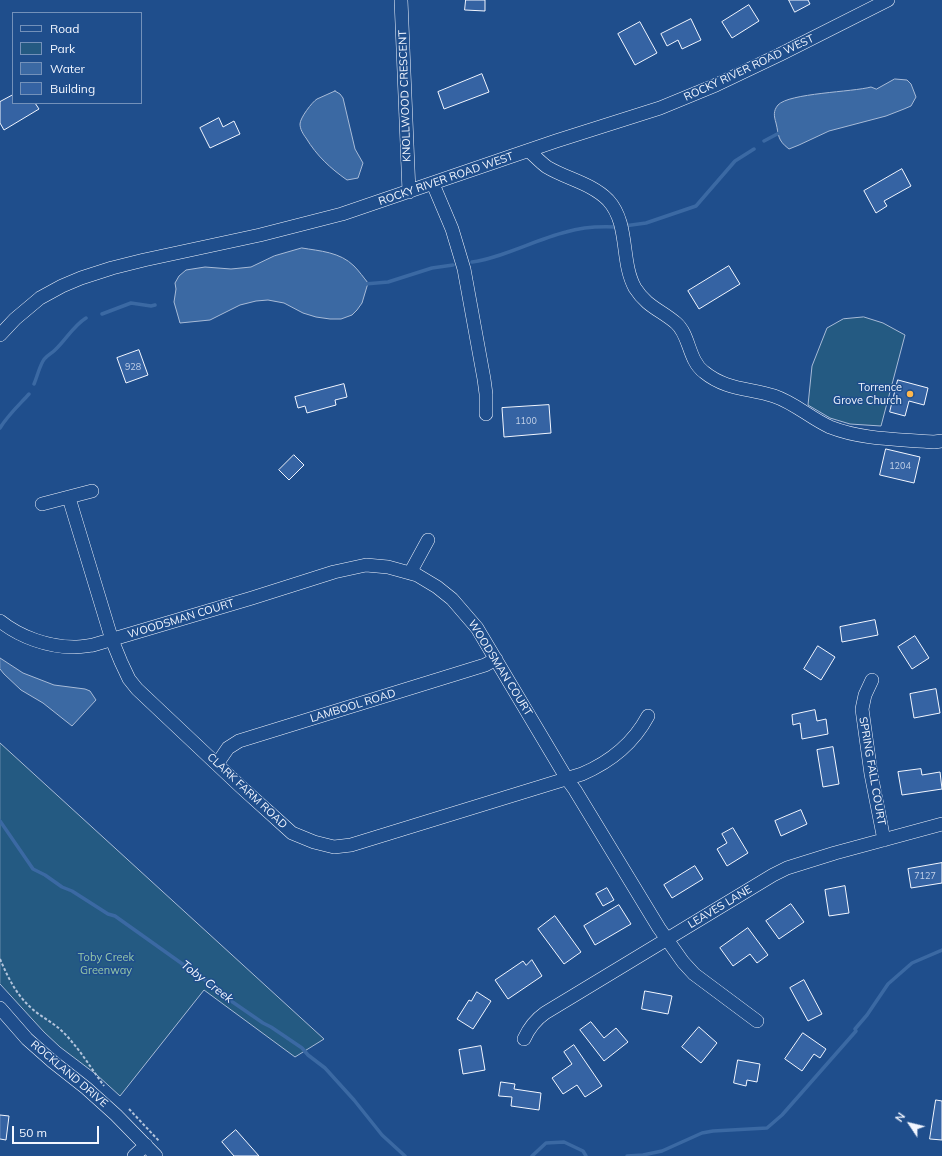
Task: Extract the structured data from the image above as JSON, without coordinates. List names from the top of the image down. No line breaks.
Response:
{"streets":{"street":["ROCKY RIVER ROAD WEST","KNOLLWOOD CRESCENT","WOODSMAN COURT","LAMBOOL ROAD","SPRING FALL COURT","CLARK FARM ROAD","LEAVES LANE","ROCKLAND DRIVE"]},"crossings":[["ROCKY RIVER ROAD WEST","KNOLLWOOD CRESCENT"],["WOODSMAN COURT","LAMBOOL ROAD"],["WOODSMAN COURT","CLARK FARM ROAD"],["WOODSMAN COURT","LEAVES LANE"],["LAMBOOL ROAD","CLARK FARM ROAD"],["SPRING FALL COURT","LEAVES LANE"]],"water":["Toby Creek"],"parks":["Toby Creek Greenway"],"places":["Torrence Grove Church"],"house_numbers":["928","1100","1204","7127"],"legend":["Road","Park","Water","Building"],"scale_bar":"50 m","north":"top left"}
